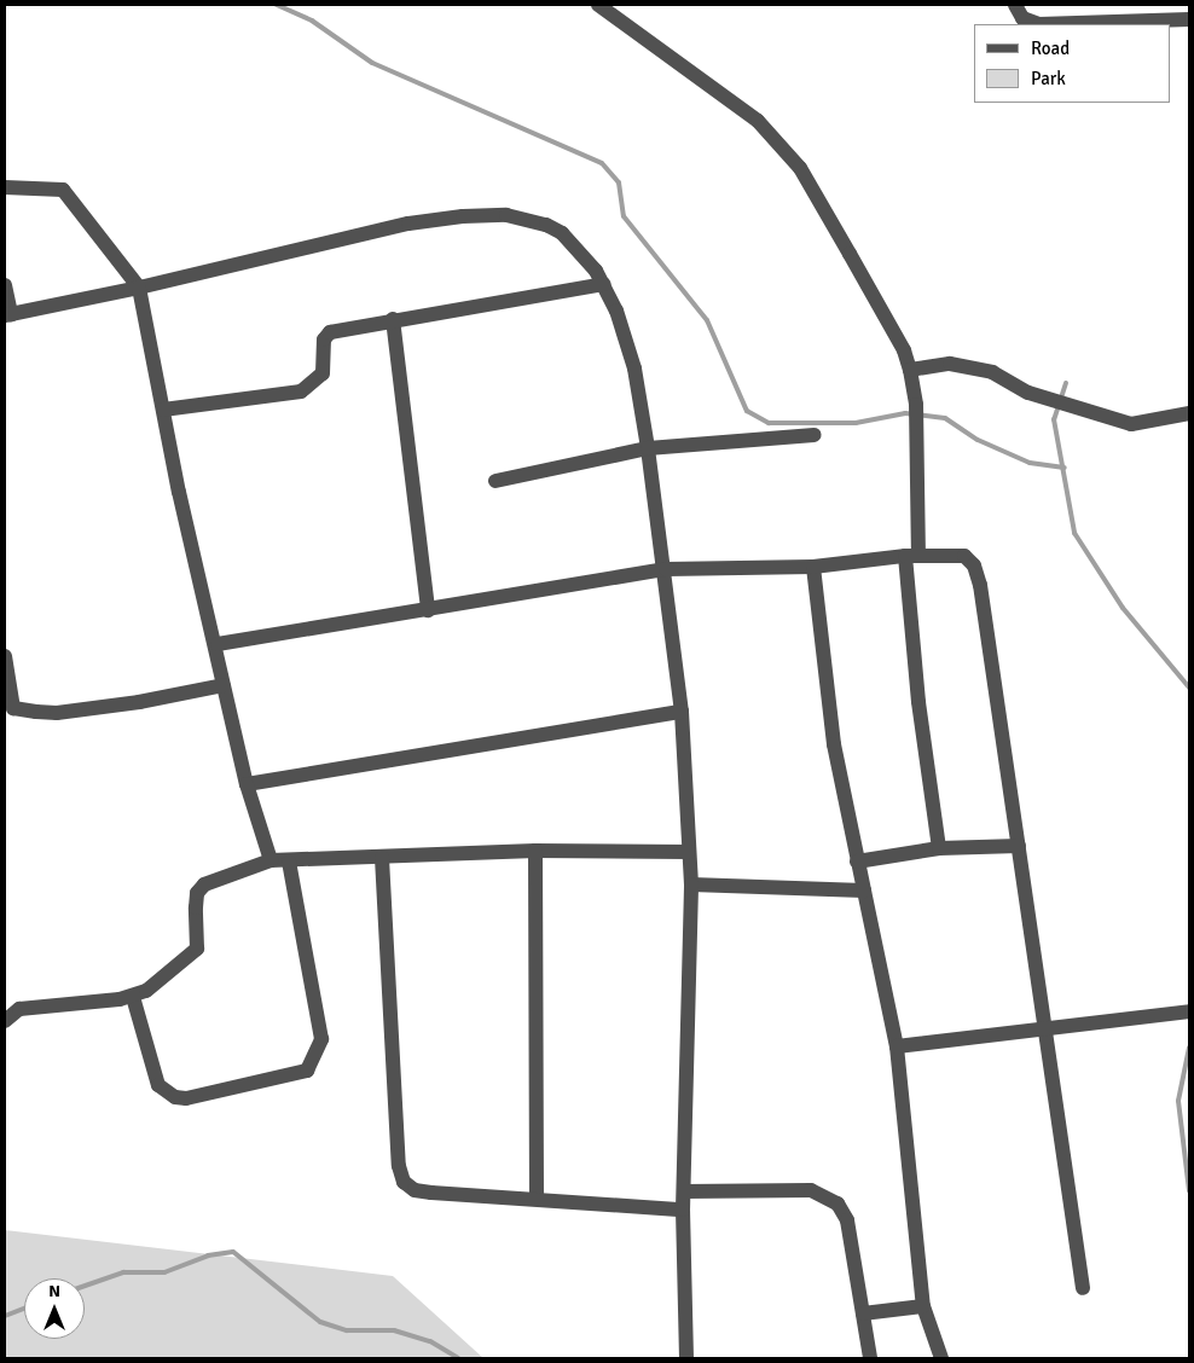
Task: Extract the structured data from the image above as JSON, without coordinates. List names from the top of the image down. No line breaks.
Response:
{"legend":["Road","Park"],"north":"top"}
